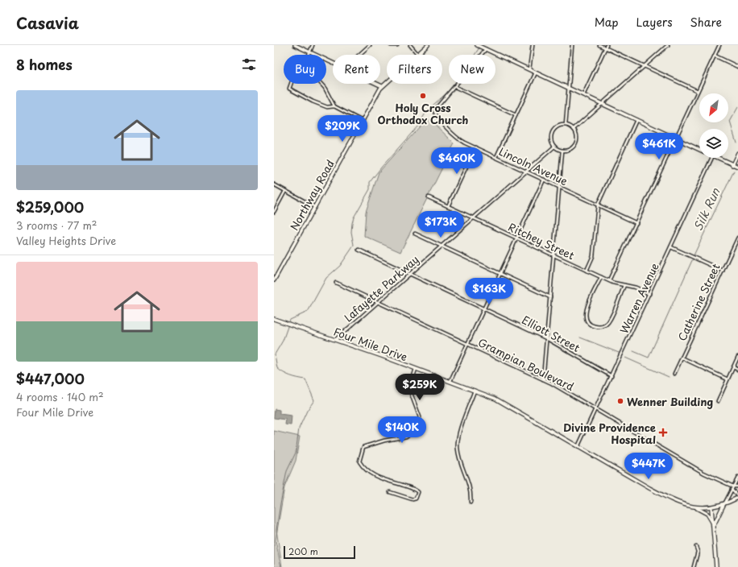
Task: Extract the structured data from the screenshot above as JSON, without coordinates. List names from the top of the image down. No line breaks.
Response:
{"streets":{"street":["Lincoln Avenue","Northway Road","Ritchey Street","Lafayette Parkway","Warren Avenue","Catherine Street","Elliott Street","Four Mile Drive","Grampian Boulevard"]},"crossings":[["Lincoln Avenue","Lafayette Parkway"],["Ritchey Street","Lafayette Parkway"],["Ritchey Street","Warren Avenue"],["Lafayette Parkway","Elliott Street"],["Lafayette Parkway","Four Mile Drive"],["Lafayette Parkway","Grampian Boulevard"],["Warren Avenue","Elliott Street"],["Warren Avenue","Four Mile Drive"],["Warren Avenue","Grampian Boulevard"]],"water":["Silk Run"],"places":{"other":["Holy Cross Orthodox Church","Wenner Building"],"health":["Divine Providence Hospital"]},"scale_bar":"200 m","north":"bottom left","page":{"header":"Casavia","nav":["Map","Layers","Share"],"heading":"8 homes","chip":["Buy","Rent","Filters","New"],"list":[{"name":"$259,000","note":"3 rooms · 77 m² · Valley Heights Drive"},{"name":"$447,000","note":"4 rooms · 140 m² · Four Mile Drive"}],"price":["$209K","$461K","$460K","$173K","$163K","$259K","$140K","$447K"],"scale":"200 m"}}
